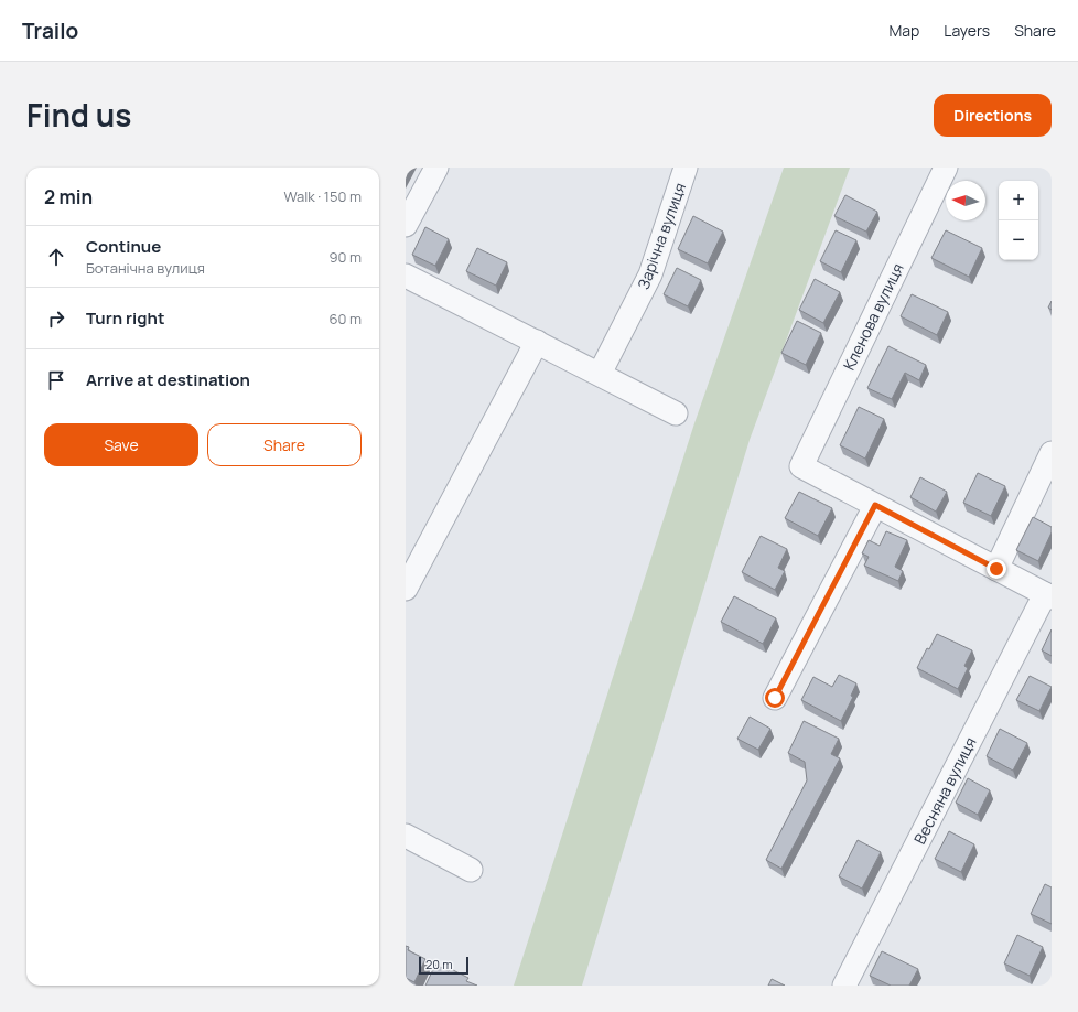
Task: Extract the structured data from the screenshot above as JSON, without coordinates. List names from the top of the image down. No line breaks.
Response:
{"streets":{"street":["Зарічна вулиця","Кленова вулиця","Весняна вулиця"]},"scale_bar":"20 m","north":"left","page":{"header":"Trailo","nav":["Map","Layers","Share"],"title":"Find us","buttons":["Directions",["Save","Share"]],"heading":["2 min","Walk · 150 m"],"map_buttons":["+","−"],"list":[["Continue","Ботанічна вулиця","90 m"],["Turn right","60 m"],"Arrive at destination"],"scale":"20 m"}}
